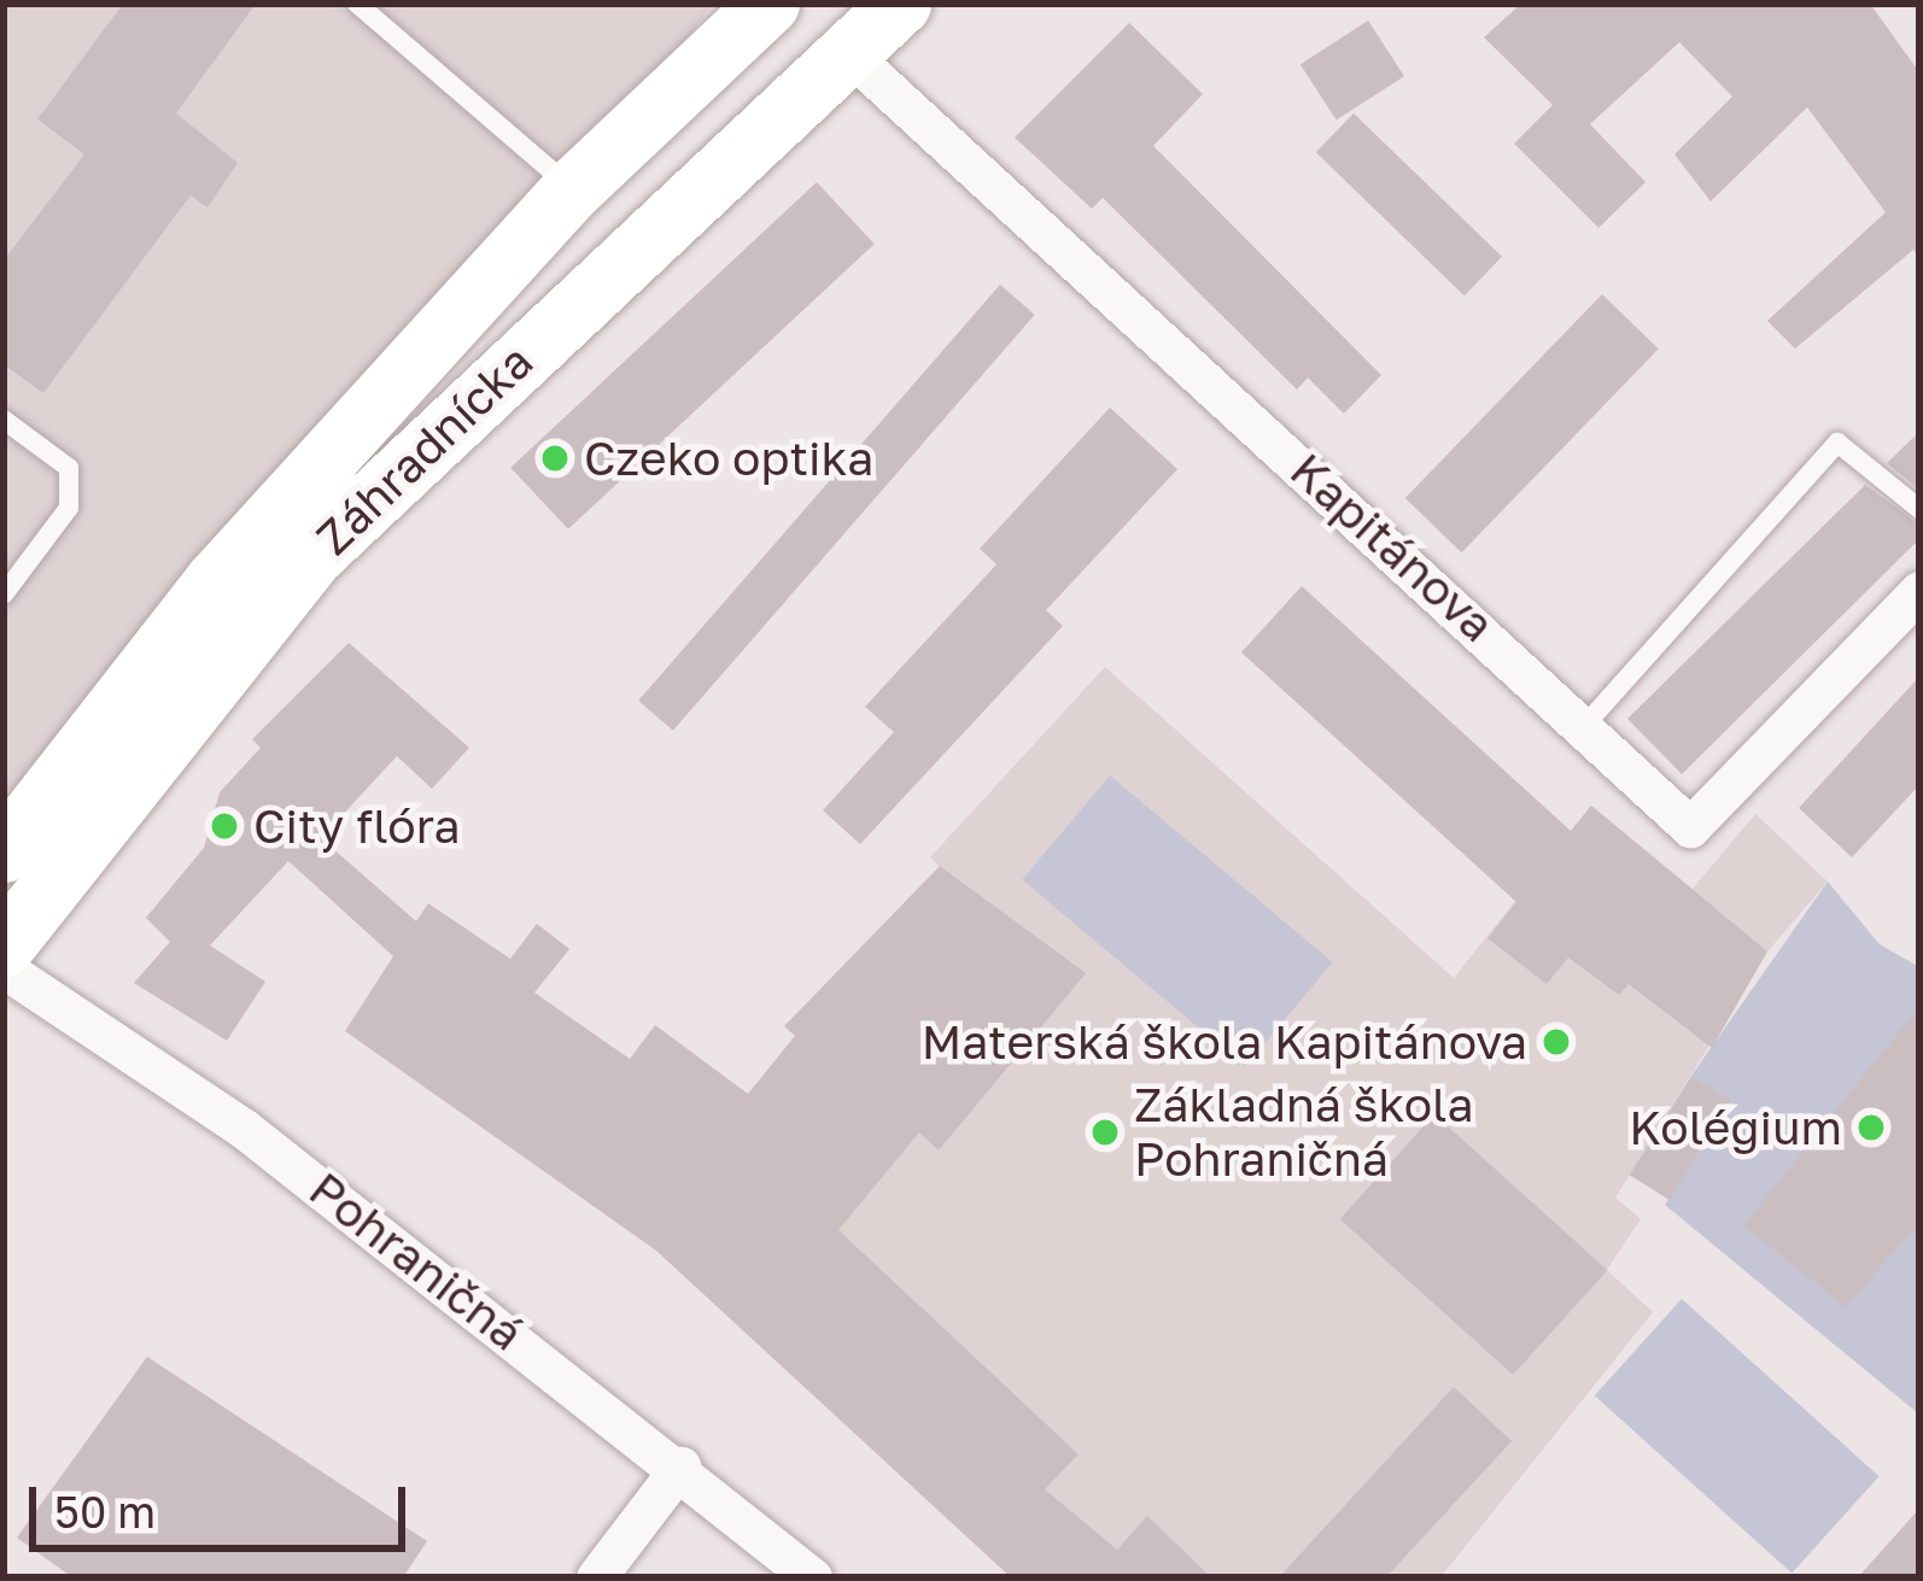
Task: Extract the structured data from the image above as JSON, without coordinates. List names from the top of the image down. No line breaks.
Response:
{"streets":{"main road":["Záhradnícka"],"street":["Kapitánova","Pohraničná"]},"crossings":[["Záhradnícka","Kapitánova"]],"places":["Czeko optika","City flóra","Materská škola Kapitánova","Kolégium","Základná škola Pohraničná"],"scale_bar":"50 m"}
